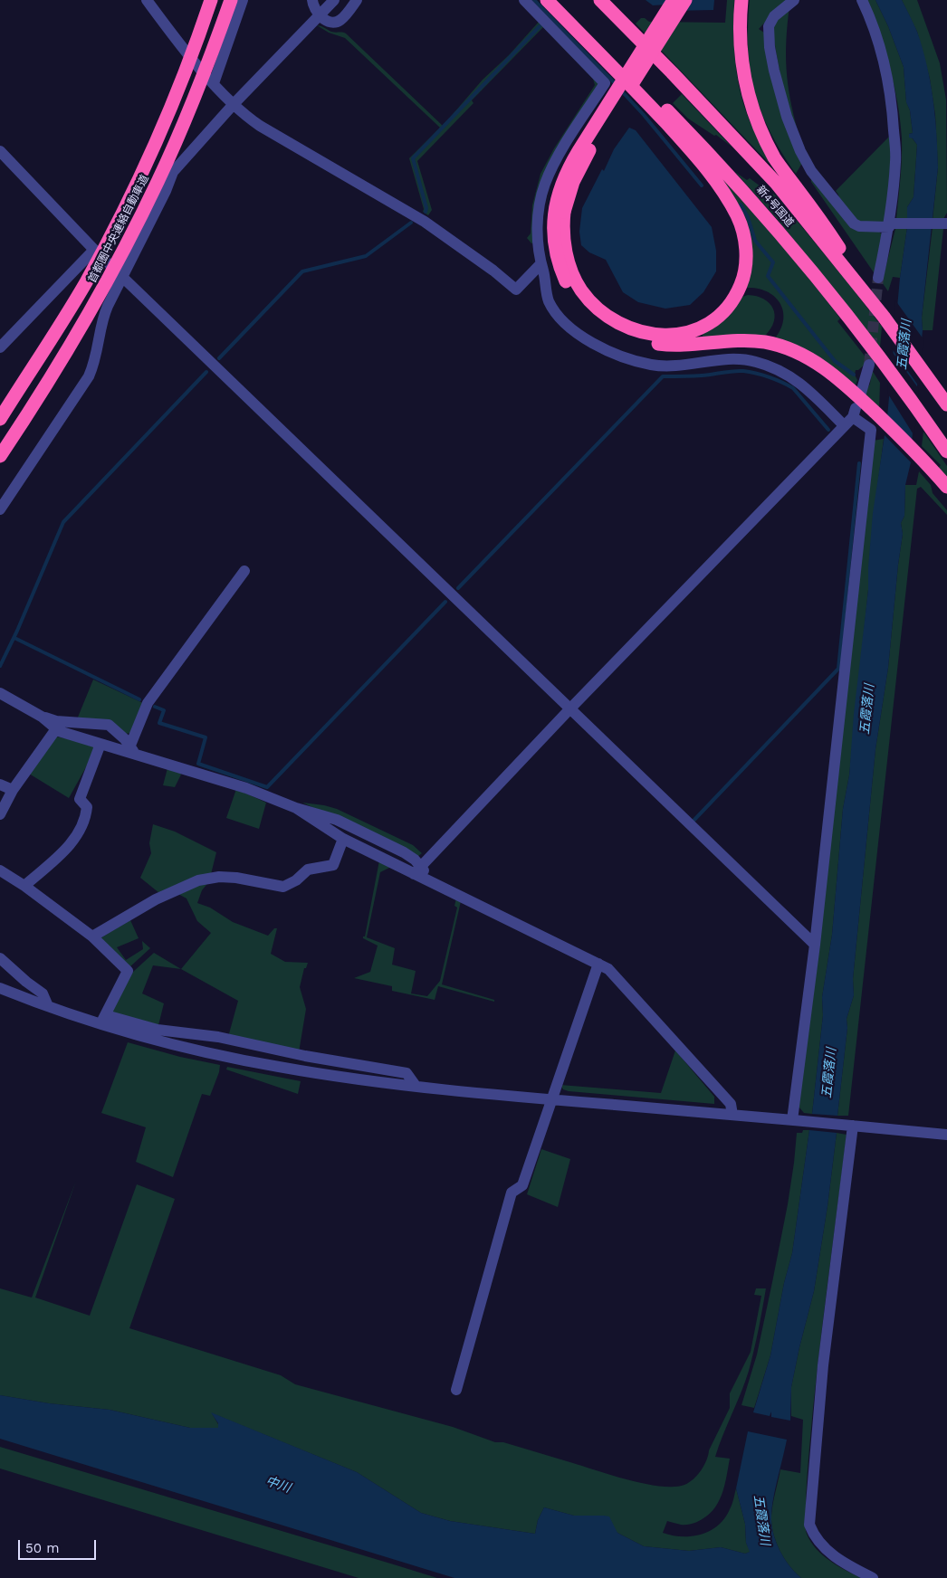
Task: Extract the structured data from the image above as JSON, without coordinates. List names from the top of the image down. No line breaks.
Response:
{"streets":{"highway":["新4号国道","首都圏中央連絡自動車道"]},"water":["五霞落川","中川"],"scale_bar":"50 m"}
